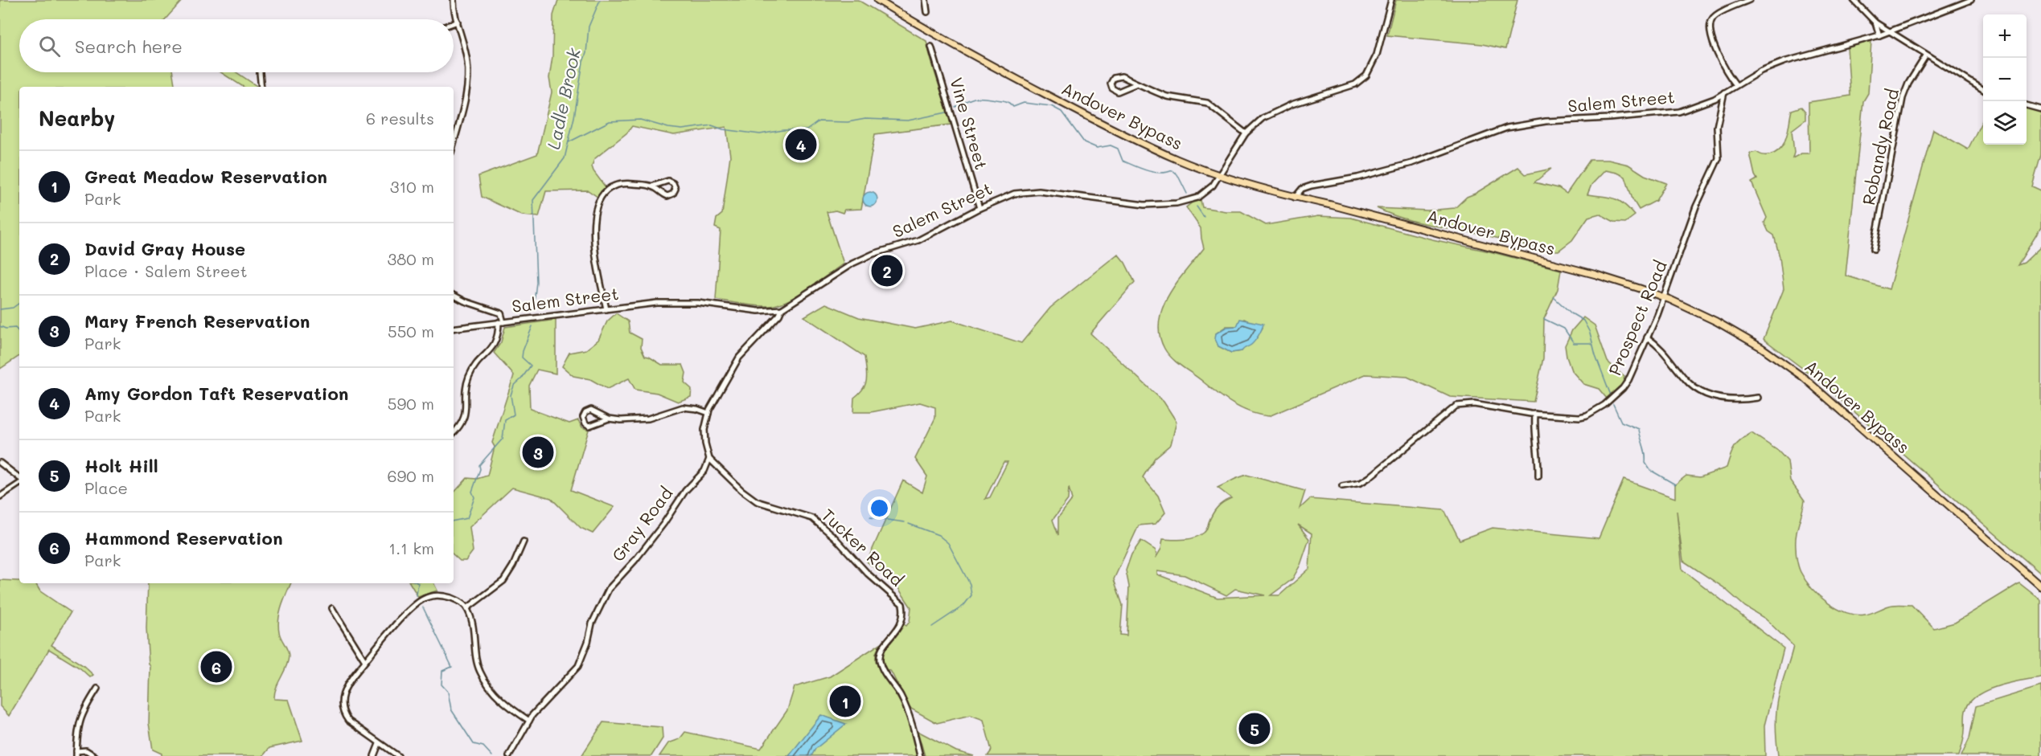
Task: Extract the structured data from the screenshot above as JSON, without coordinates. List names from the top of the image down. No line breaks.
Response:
{"streets":{"main road":["Andover Bypass"],"street":["Salem Street","Vine Street","Robandy Road","Prospect Road","Gray Road","Tucker Road"]},"crossings":[["Salem Street","Andover Bypass"],["Salem Street","Vine Street"],["Salem Street","Prospect Road"],["Andover Bypass","Prospect Road"],["Gray Road","Tucker Road"]],"water":["Ladle Brook"],"page":{"map_buttons":["+","−"],"search":"Search here","heading":["Nearby","6 results"],"pins":["4","2","3","6","1","5"],"list":[{"mark":"1","name":"Great Meadow Reservation","note":"Park","value":"310 m"},{"mark":"2","name":"David Gray House","note":"Place · Salem Street","value":"380 m"},{"mark":"3","name":"Mary French Reservation","note":"Park","value":"550 m"},{"mark":"4","name":"Amy Gordon Taft Reservation","note":"Park","value":"590 m"},{"mark":"5","name":"Holt Hill","note":"Place","value":"690 m"},{"mark":"6","name":"Hammond Reservation","note":"Park","value":"1.1 km"}]}}
